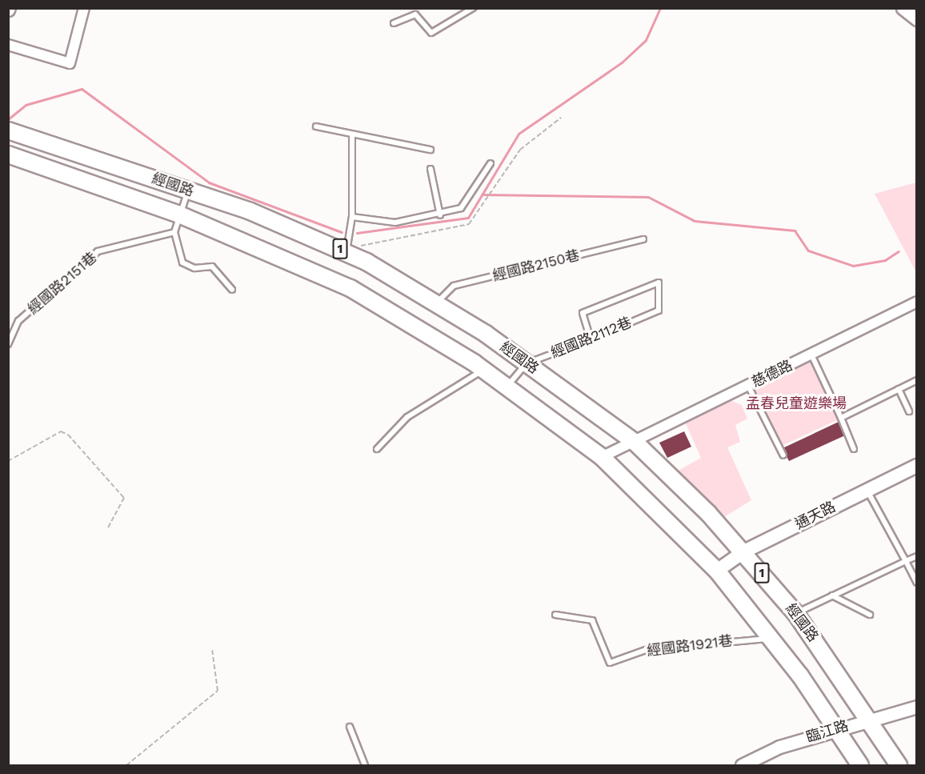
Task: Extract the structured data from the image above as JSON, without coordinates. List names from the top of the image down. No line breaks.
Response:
{"streets":{"main road":["經國路","1","通天路"],"street":["慈德路","臨江路"],"lane":["經國路2150巷","經國路2151巷","經國路2112巷","經國路1921巷"]},"crossings":[["經國路","經國路2150巷"],["經國路","經國路2112巷"],["經國路","慈德路"],["經國路","通天路"],["經國路","經國路1921巷"],["經國路","臨江路"]],"parks":["孟春兒童遊樂場"]}
